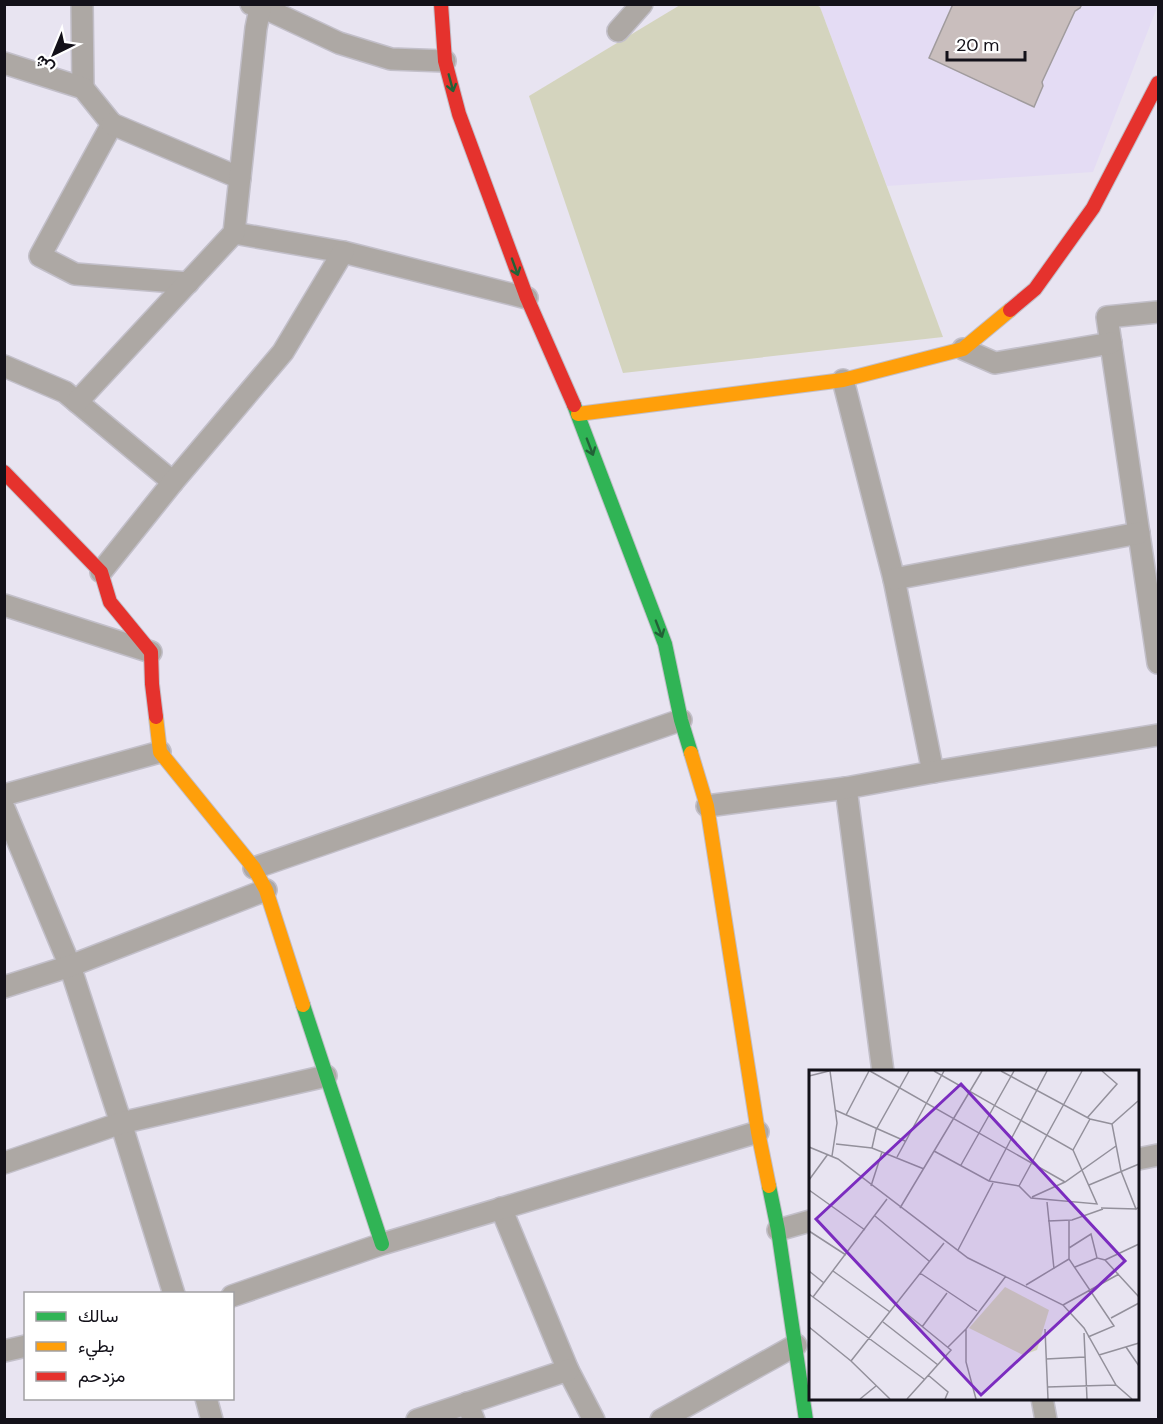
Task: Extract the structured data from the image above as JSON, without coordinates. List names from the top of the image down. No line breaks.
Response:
{"legend":["سالك","بطيء","مزدحم"],"scale_bar":"20 m","north":"bottom left"}
